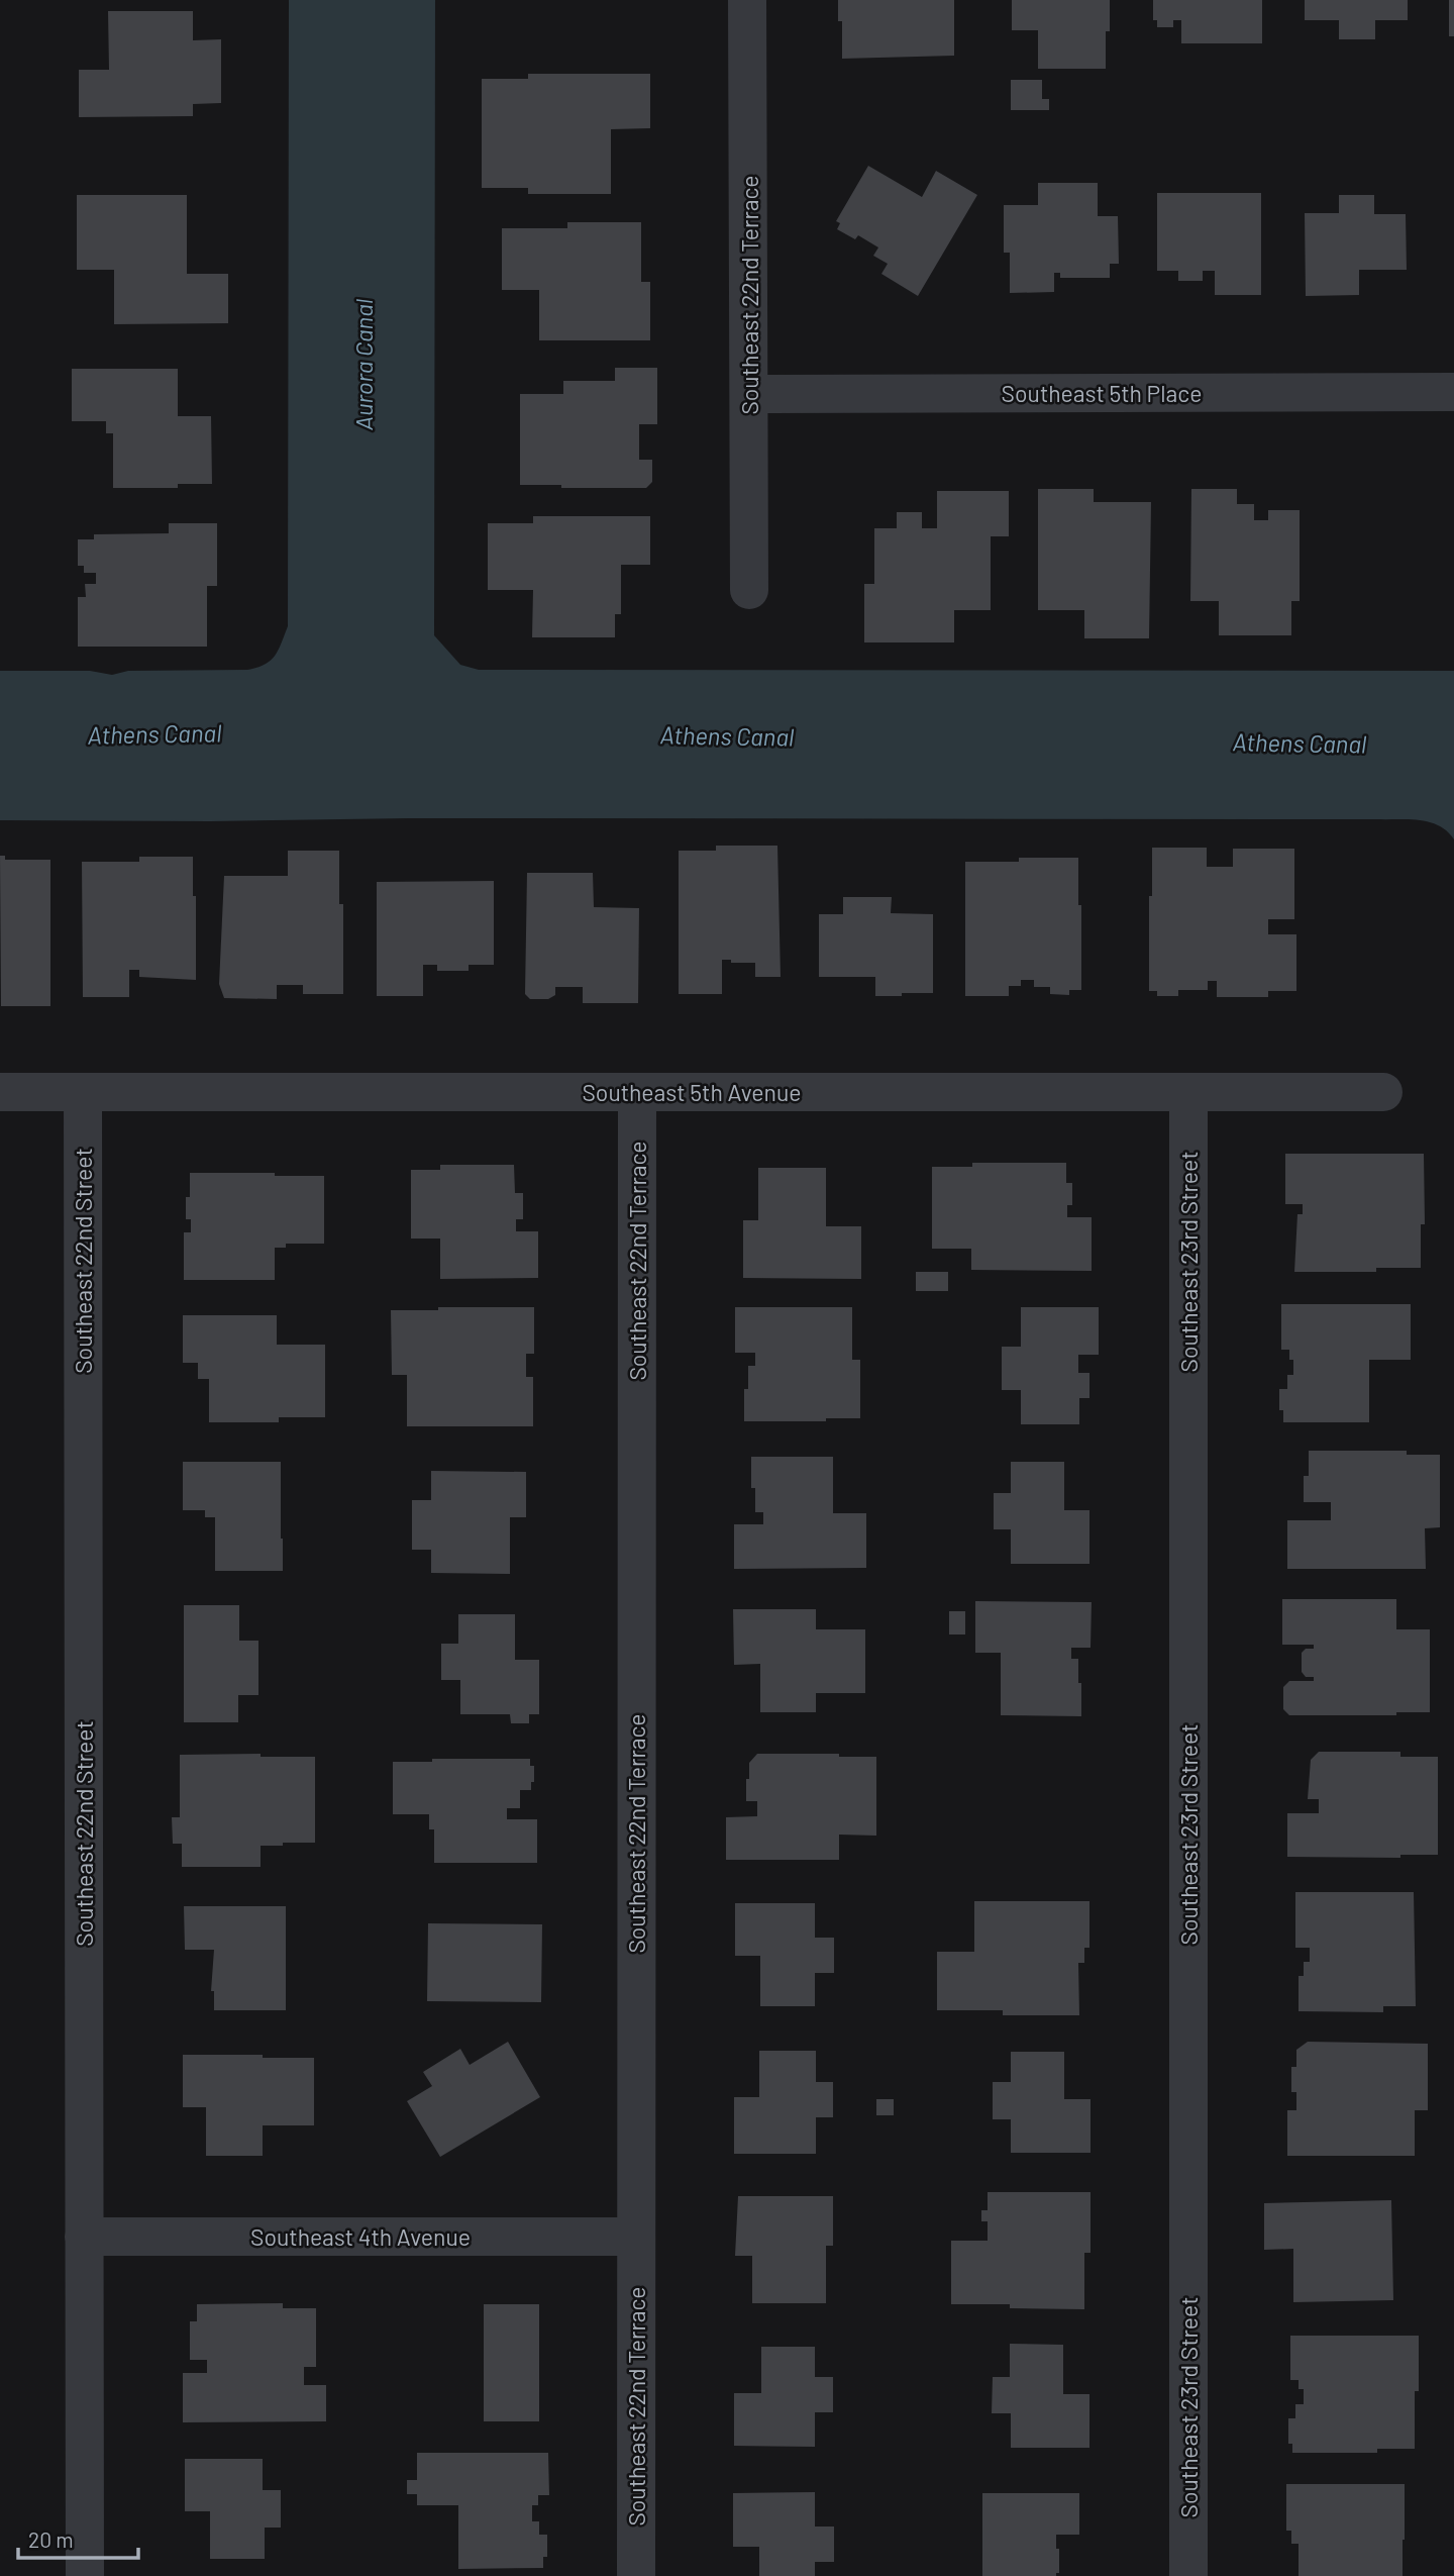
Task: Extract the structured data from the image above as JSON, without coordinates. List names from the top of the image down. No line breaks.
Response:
{"streets":{"street":["Southeast 22nd Terrace","Southeast 5th Place","Southeast 5th Avenue","Southeast 22nd Street","Southeast 23rd Street","Southeast 4th Avenue"]},"crossings":[["Southeast 22nd Terrace","Southeast 5th Place"],["Southeast 22nd Terrace","Southeast 5th Avenue"],["Southeast 22nd Terrace","Southeast 4th Avenue"],["Southeast 5th Avenue","Southeast 22nd Street"],["Southeast 5th Avenue","Southeast 23rd Street"],["Southeast 22nd Street","Southeast 4th Avenue"]],"water":["Aurora Canal","Athens Canal"],"scale_bar":"20 m"}
